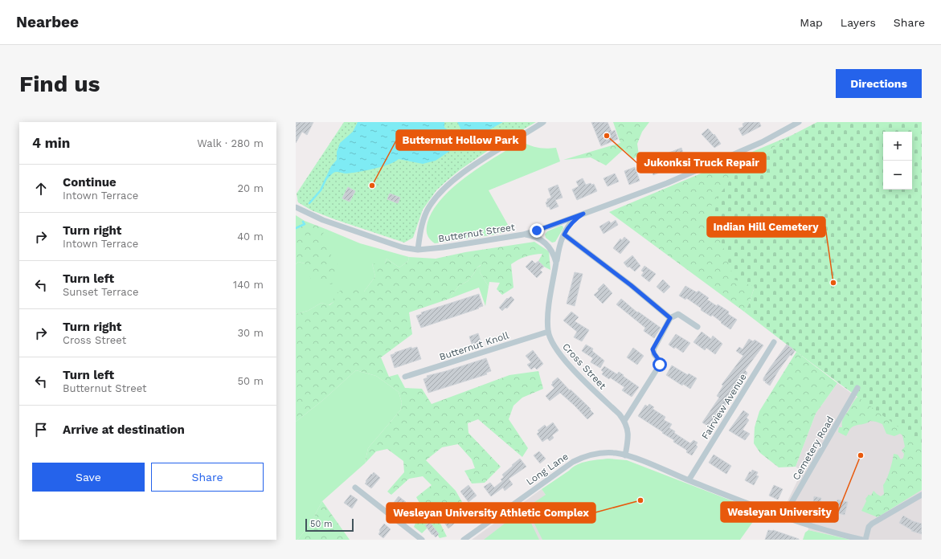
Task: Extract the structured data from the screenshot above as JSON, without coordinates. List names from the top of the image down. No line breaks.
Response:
{"streets":{"street":["Butternut Street","Butternut Knoll","Cross Street","Fairview Avenue","Cemetery Road","Long Lane"]},"crossings":[["Butternut Street","Cross Street"],["Butternut Knoll","Cross Street"],["Cross Street","Long Lane"],["Fairview Avenue","Long Lane"]],"places":["Jukonksi Truck Repair","Butternut Hollow Park","Indian Hill Cemetery","Wesleyan University","Wesleyan University Athletic Complex"],"scale_bar":"50 m","page":{"header":"Nearbee","nav":["Map","Layers","Share"],"buttons":["Directions",["Save","Share"]],"title":"Find us","heading":["4 min","Walk · 280 m"],"map_buttons":["+","−"],"list":[["Continue","Intown Terrace","20 m"],["Turn right","Intown Terrace","40 m"],["Turn left","Sunset Terrace","140 m"],["Turn right","Cross Street","30 m"],["Turn left","Butternut Street","50 m"],"Arrive at destination"],"scale":"50 m"}}
